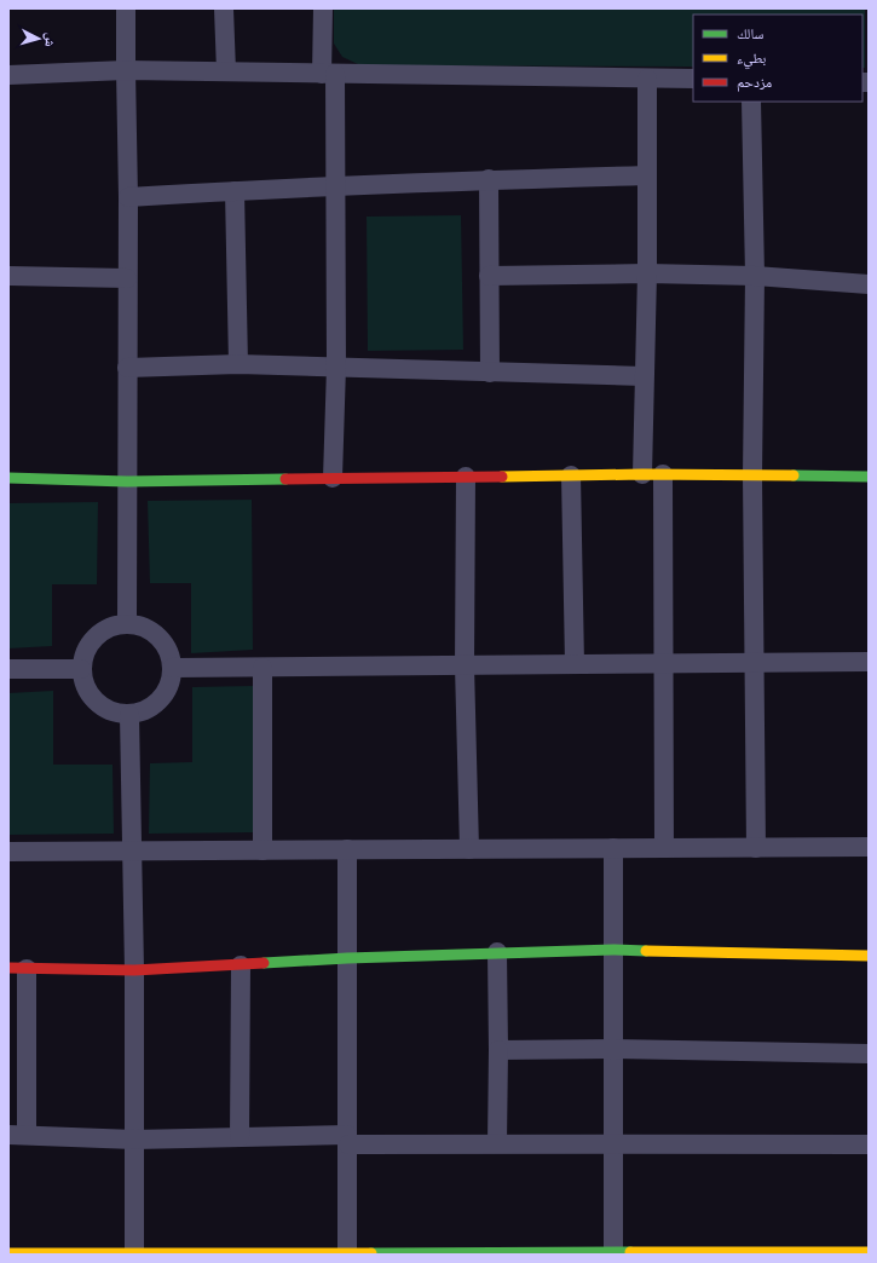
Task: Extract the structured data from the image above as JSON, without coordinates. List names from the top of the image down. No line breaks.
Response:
{"legend":["سالك","بطيء","مزدحم"],"north":"right"}
